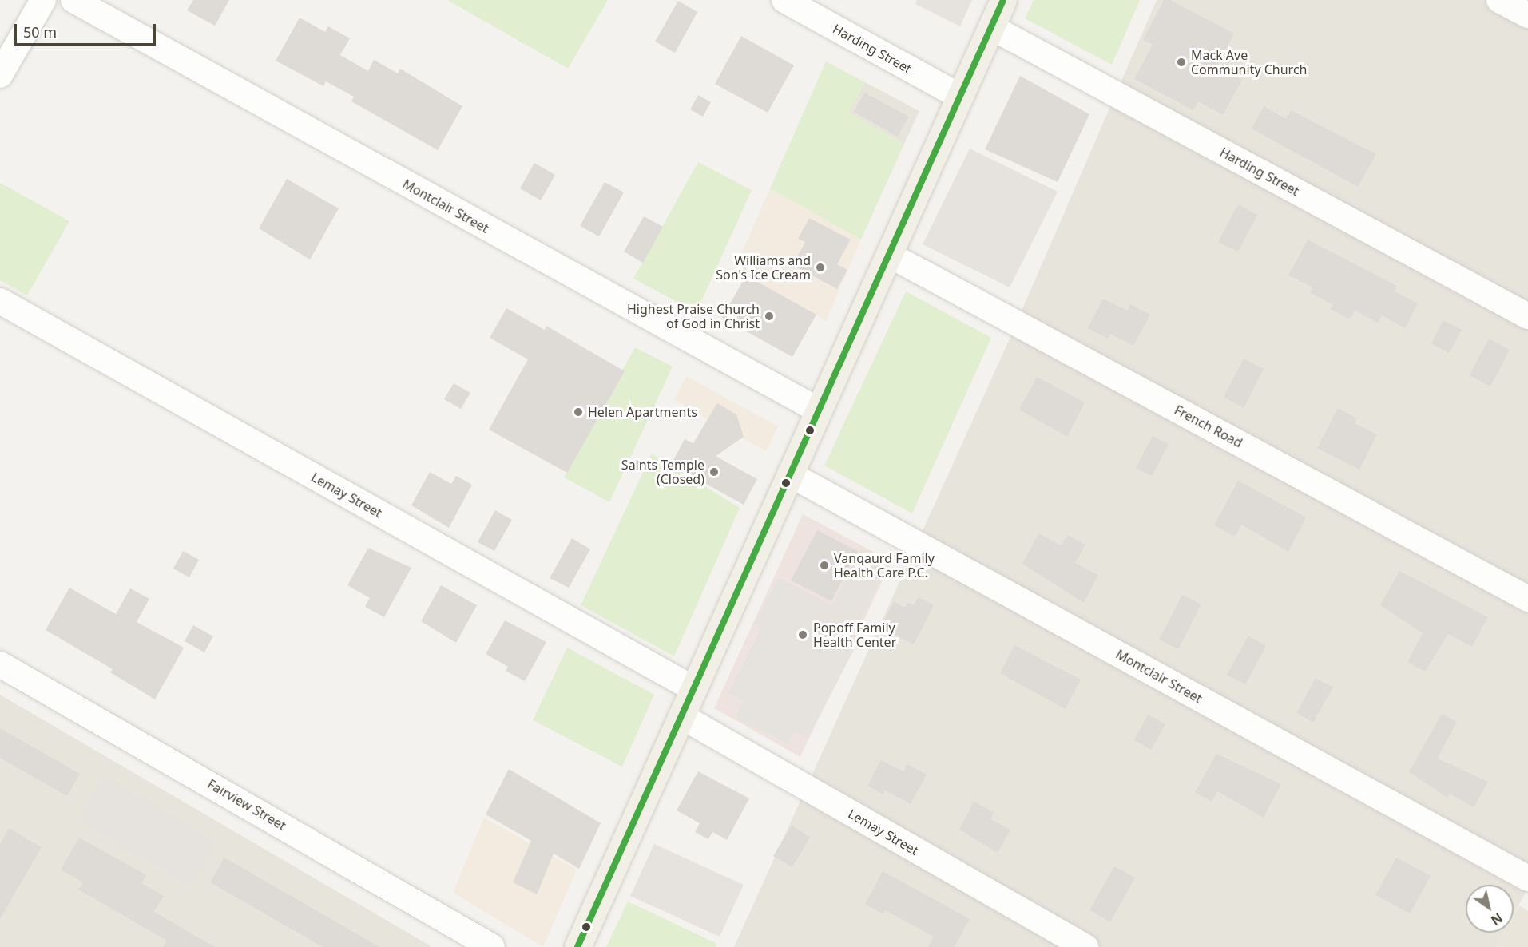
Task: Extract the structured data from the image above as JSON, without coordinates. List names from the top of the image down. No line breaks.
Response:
{"streets":{"street":["Harding Street","Montclair Street","French Road","Lemay Street","Fairview Street"]},"places":["Mack Ave Community Church","Williams and Son's Ice Cream","Highest Praise Church of God in Christ","Helen Apartments","Saints Temple (Closed)","Vangaurd Family Health Care P.C.","Popoff Family Health Center"],"scale_bar":"50 m","north":"bottom right"}
